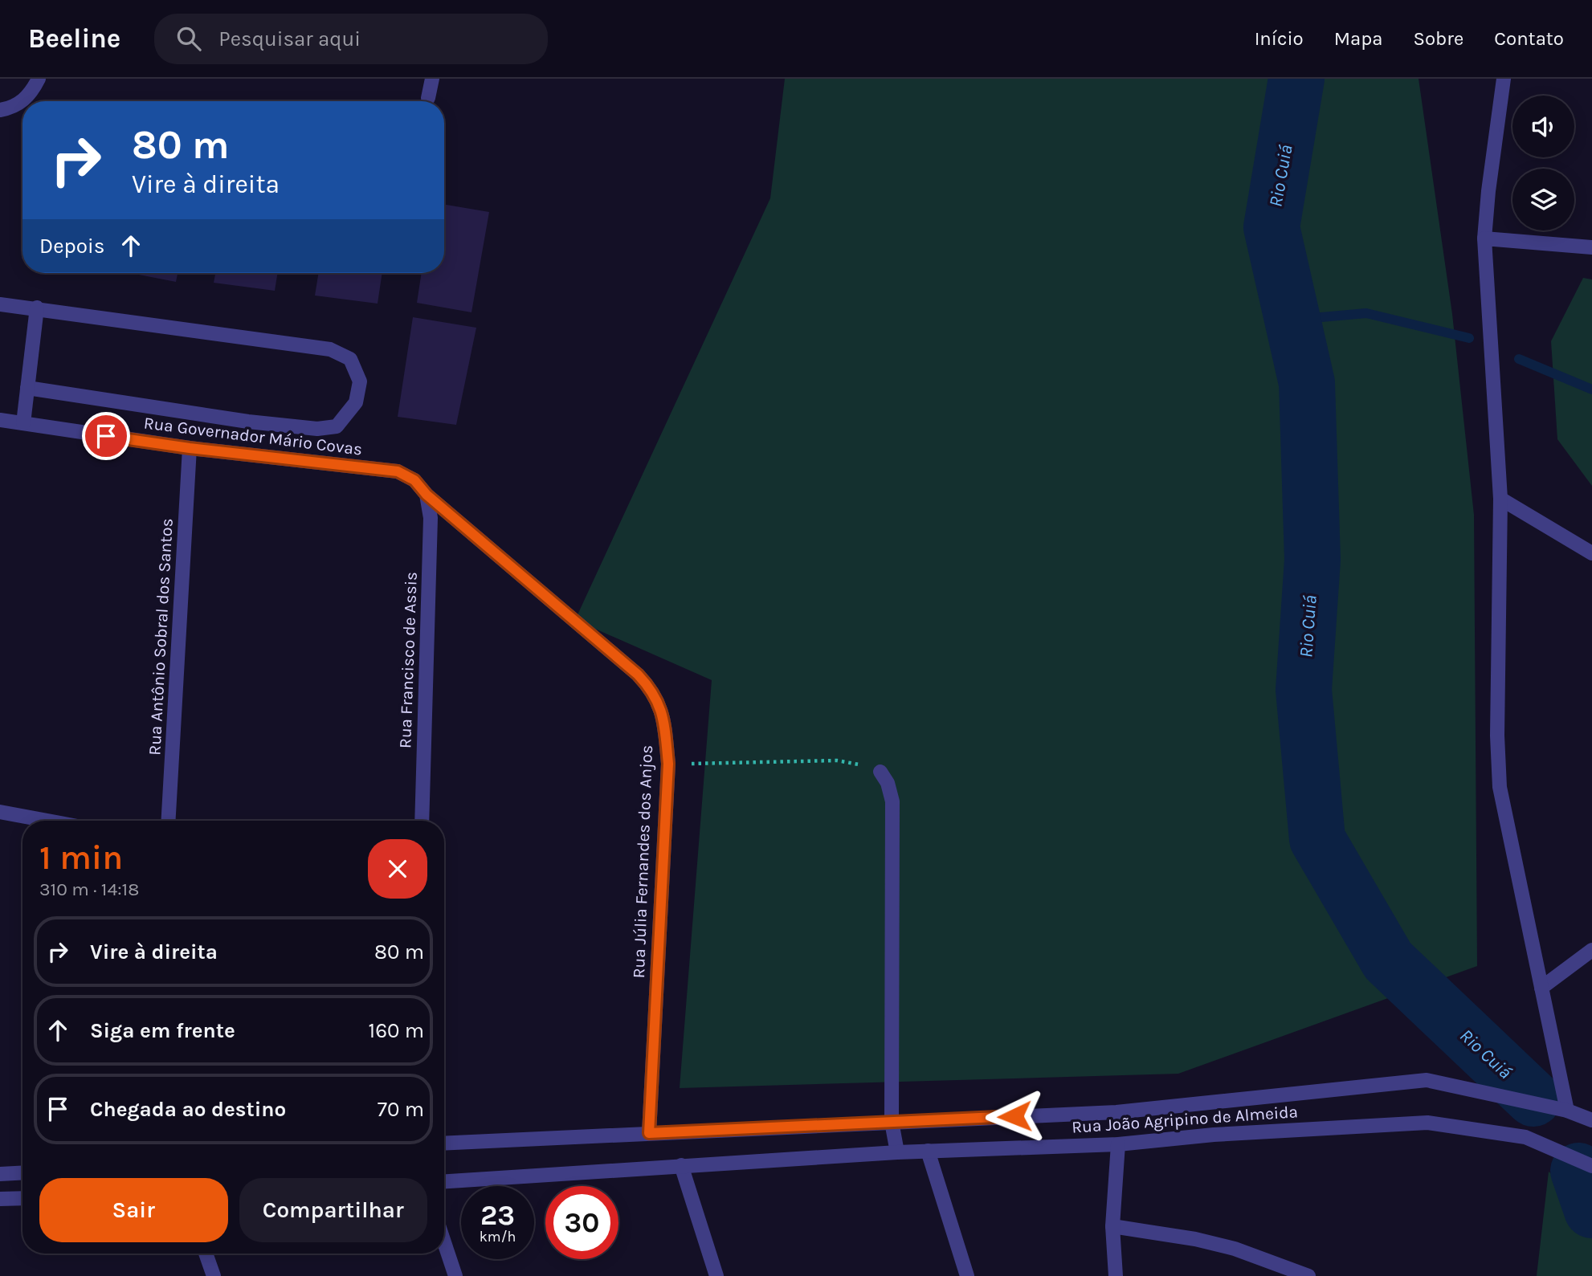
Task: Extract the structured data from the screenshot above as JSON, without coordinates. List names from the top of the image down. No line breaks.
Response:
{"streets":{"street":["Rua Governador Mário Covas","Rua Antônio Sobral dos Santos","Rua Francisco de Assis","Rua Júlia Fernandes dos Anjos","Rua João Agripino de Almeida"]},"crossings":[["Rua Governador Mário Covas","Rua Antônio Sobral dos Santos"],["Rua Governador Mário Covas","Rua Francisco de Assis"],["Rua Governador Mário Covas","Rua Júlia Fernandes dos Anjos"],["Rua Francisco de Assis","Rua Júlia Fernandes dos Anjos"],["Rua Júlia Fernandes dos Anjos","Rua João Agripino de Almeida"]],"water":["Rio Cuiá"],"page":{"header":"Beeline","search":"Pesquisar aqui","nav":["Início","Mapa","Sobre","Contato"],"turn":["80 m","Vire à direita"],"then":"Depois","heading":["1 min","310 m · 14:18"],"list":[{"name":"Vire à direita","value":"80 m"},{"name":"Siga em frente","value":"160 m"},{"name":"Chegada ao destino","value":"70 m"}],"buttons":["Sair","Compartilhar"],"speed":"23 km/h","limit":"30"}}
